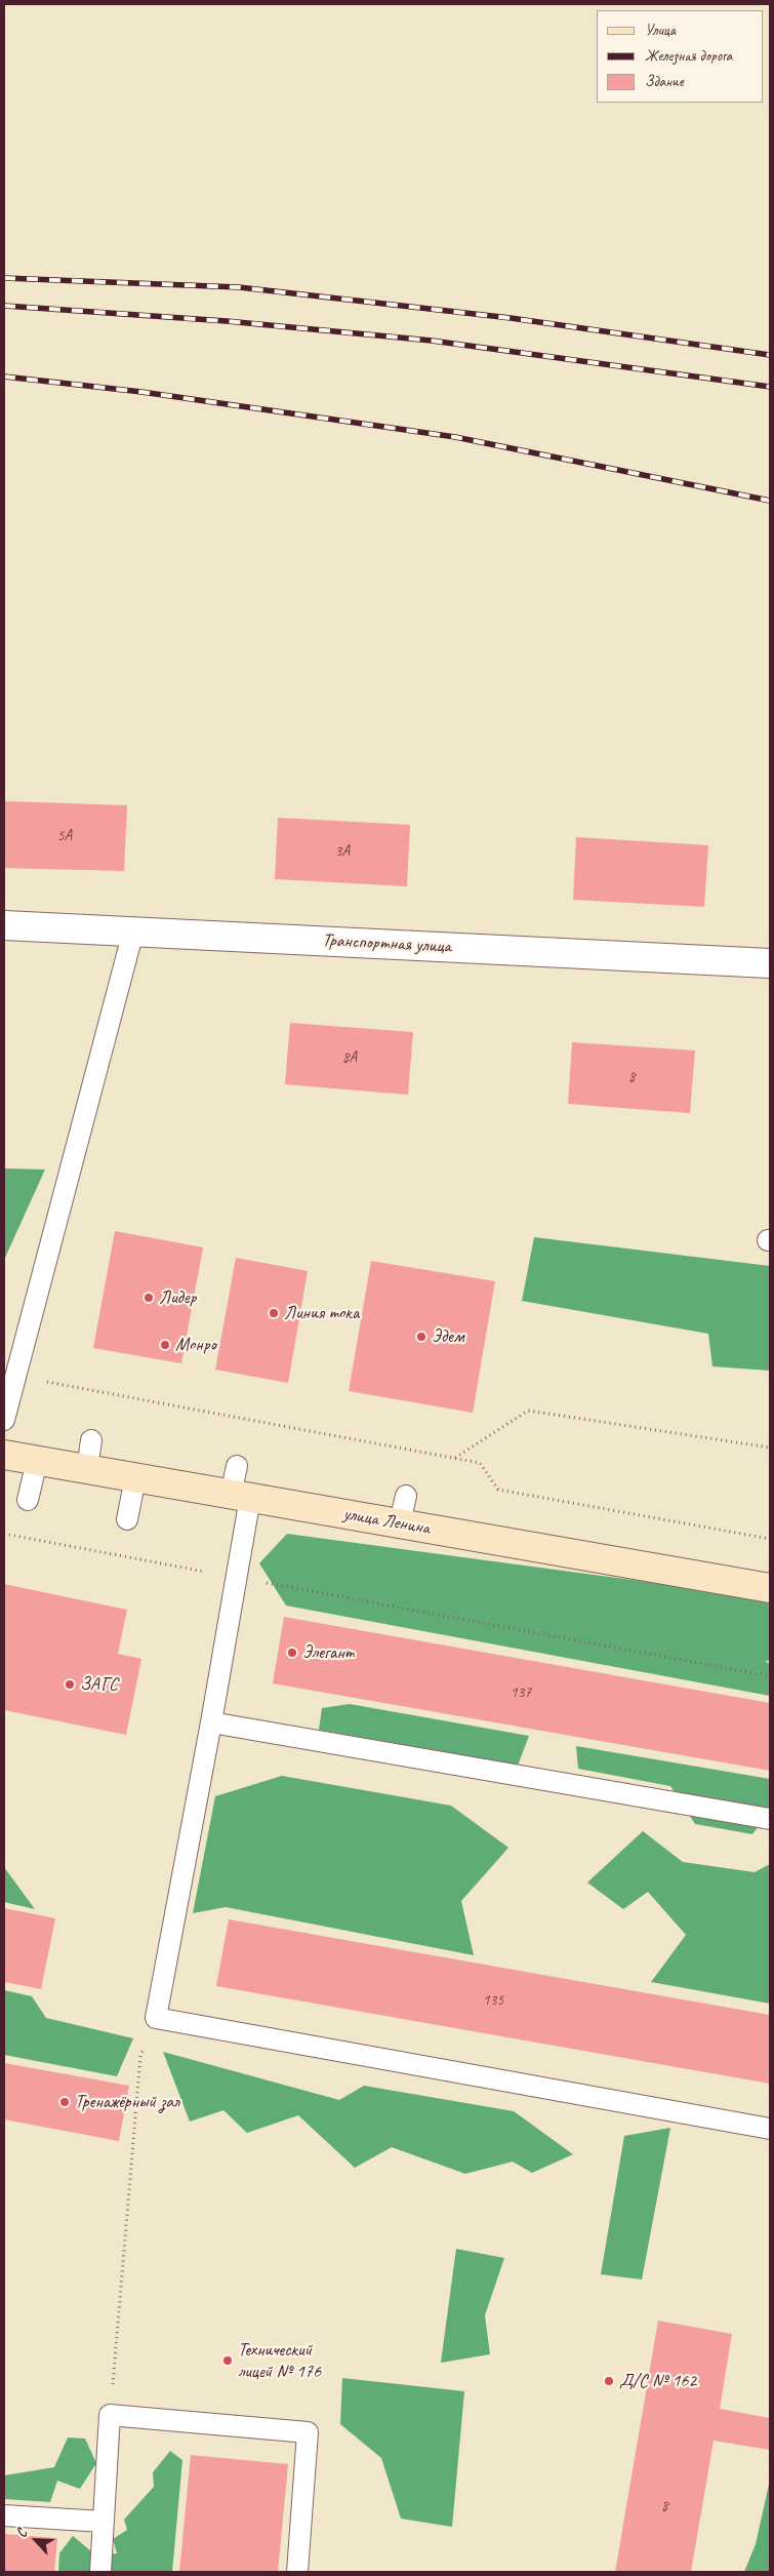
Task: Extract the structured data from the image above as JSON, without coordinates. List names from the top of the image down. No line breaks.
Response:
{"streets":{"main road":["улица Ленина"],"street":["Транспортная улица"]},"places":["Лидер","Линия тока","Эдем","Монро","Элегант","ЗАГС","Тренажёрный зал","Технический лицей № 176","Д/С № 162"],"house_numbers":["5А","3А","8А","8","137","135","8"],"legend":["Улица","Железная дорога","Здание"],"north":"top left"}
